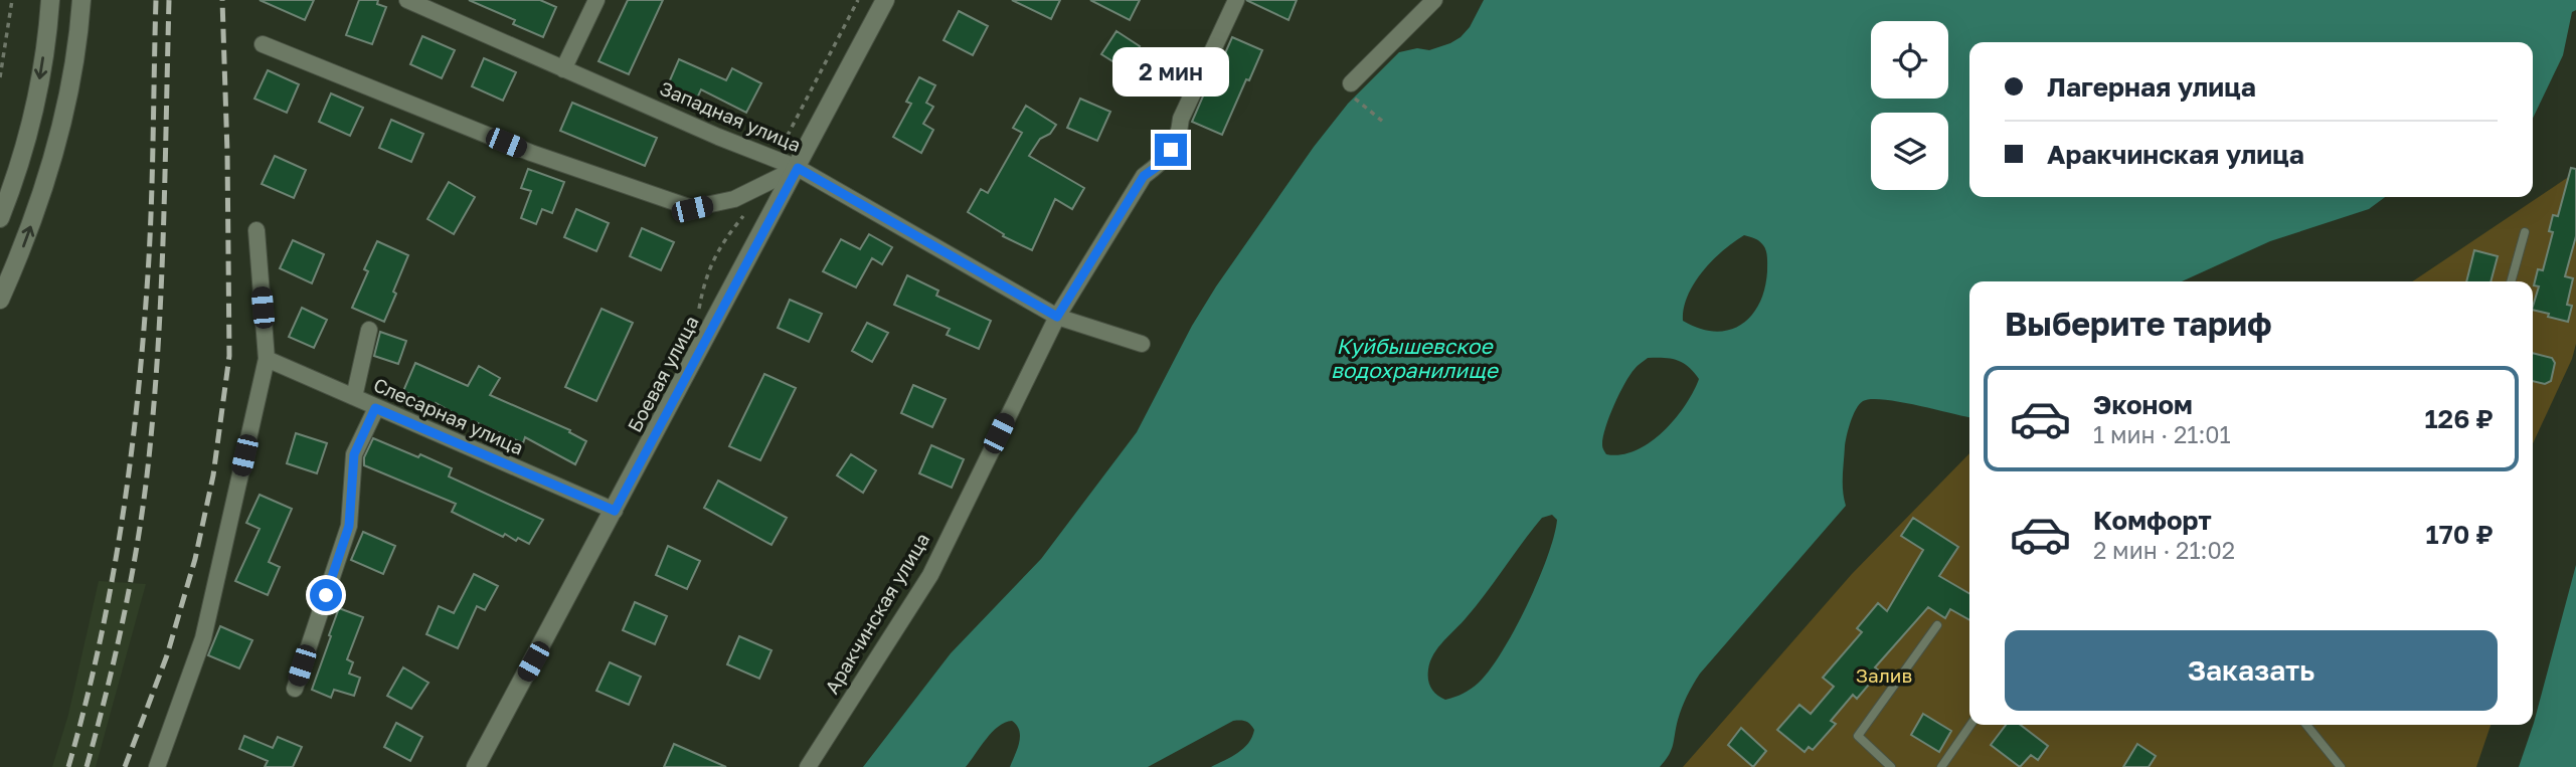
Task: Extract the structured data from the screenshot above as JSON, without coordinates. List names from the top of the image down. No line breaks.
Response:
{"streets":{"main road":["Боевая улица"],"street":["Западная улица","Слесарная улица","Аракчинская улица"]},"crossings":[["Западная улица","Боевая улица"],["Западная улица","Аракчинская улица"],["Боевая улица","Слесарная улица"]],"water":["Куйбышевское водохранилище"],"parks":["Залив"],"page":{"banner":["Лагерная улица","Аракчинская улица"],"bubble":"2 мин","heading":"Выберите тариф","list":[{"name":"Эконом","note":"1 мин · 21:01","value":"126 ₽"},{"name":"Комфорт","note":"2 мин · 21:02","value":"170 ₽"}],"buttons":"Заказать"}}
